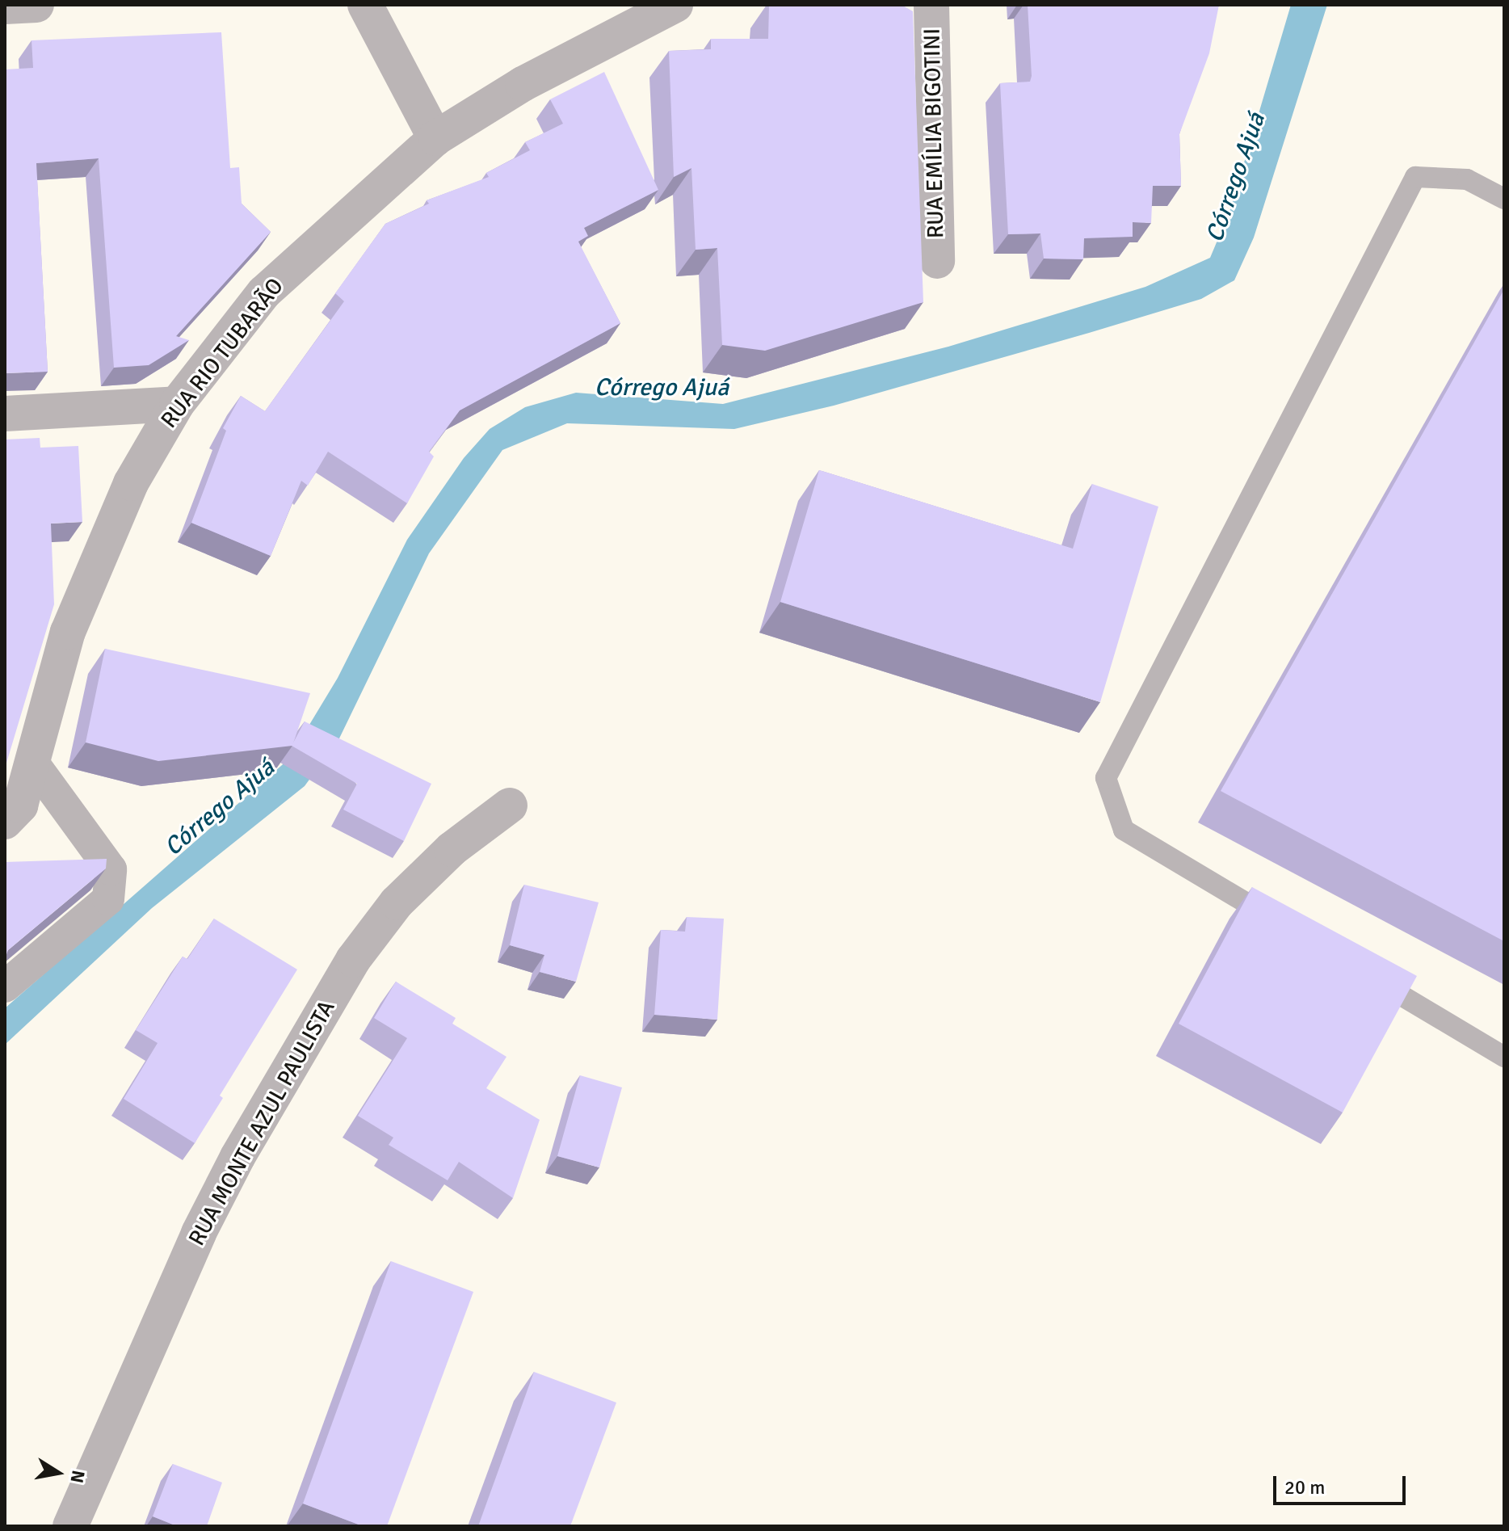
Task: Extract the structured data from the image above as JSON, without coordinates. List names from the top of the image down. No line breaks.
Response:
{"streets":{"street":["RUA EMÍLIA BIGOTINI","RUA RIO TUBARÃO","RUA MONTE AZUL PAULISTA"]},"water":["Córrego Ajuá"],"scale_bar":"20 m","north":"right"}
